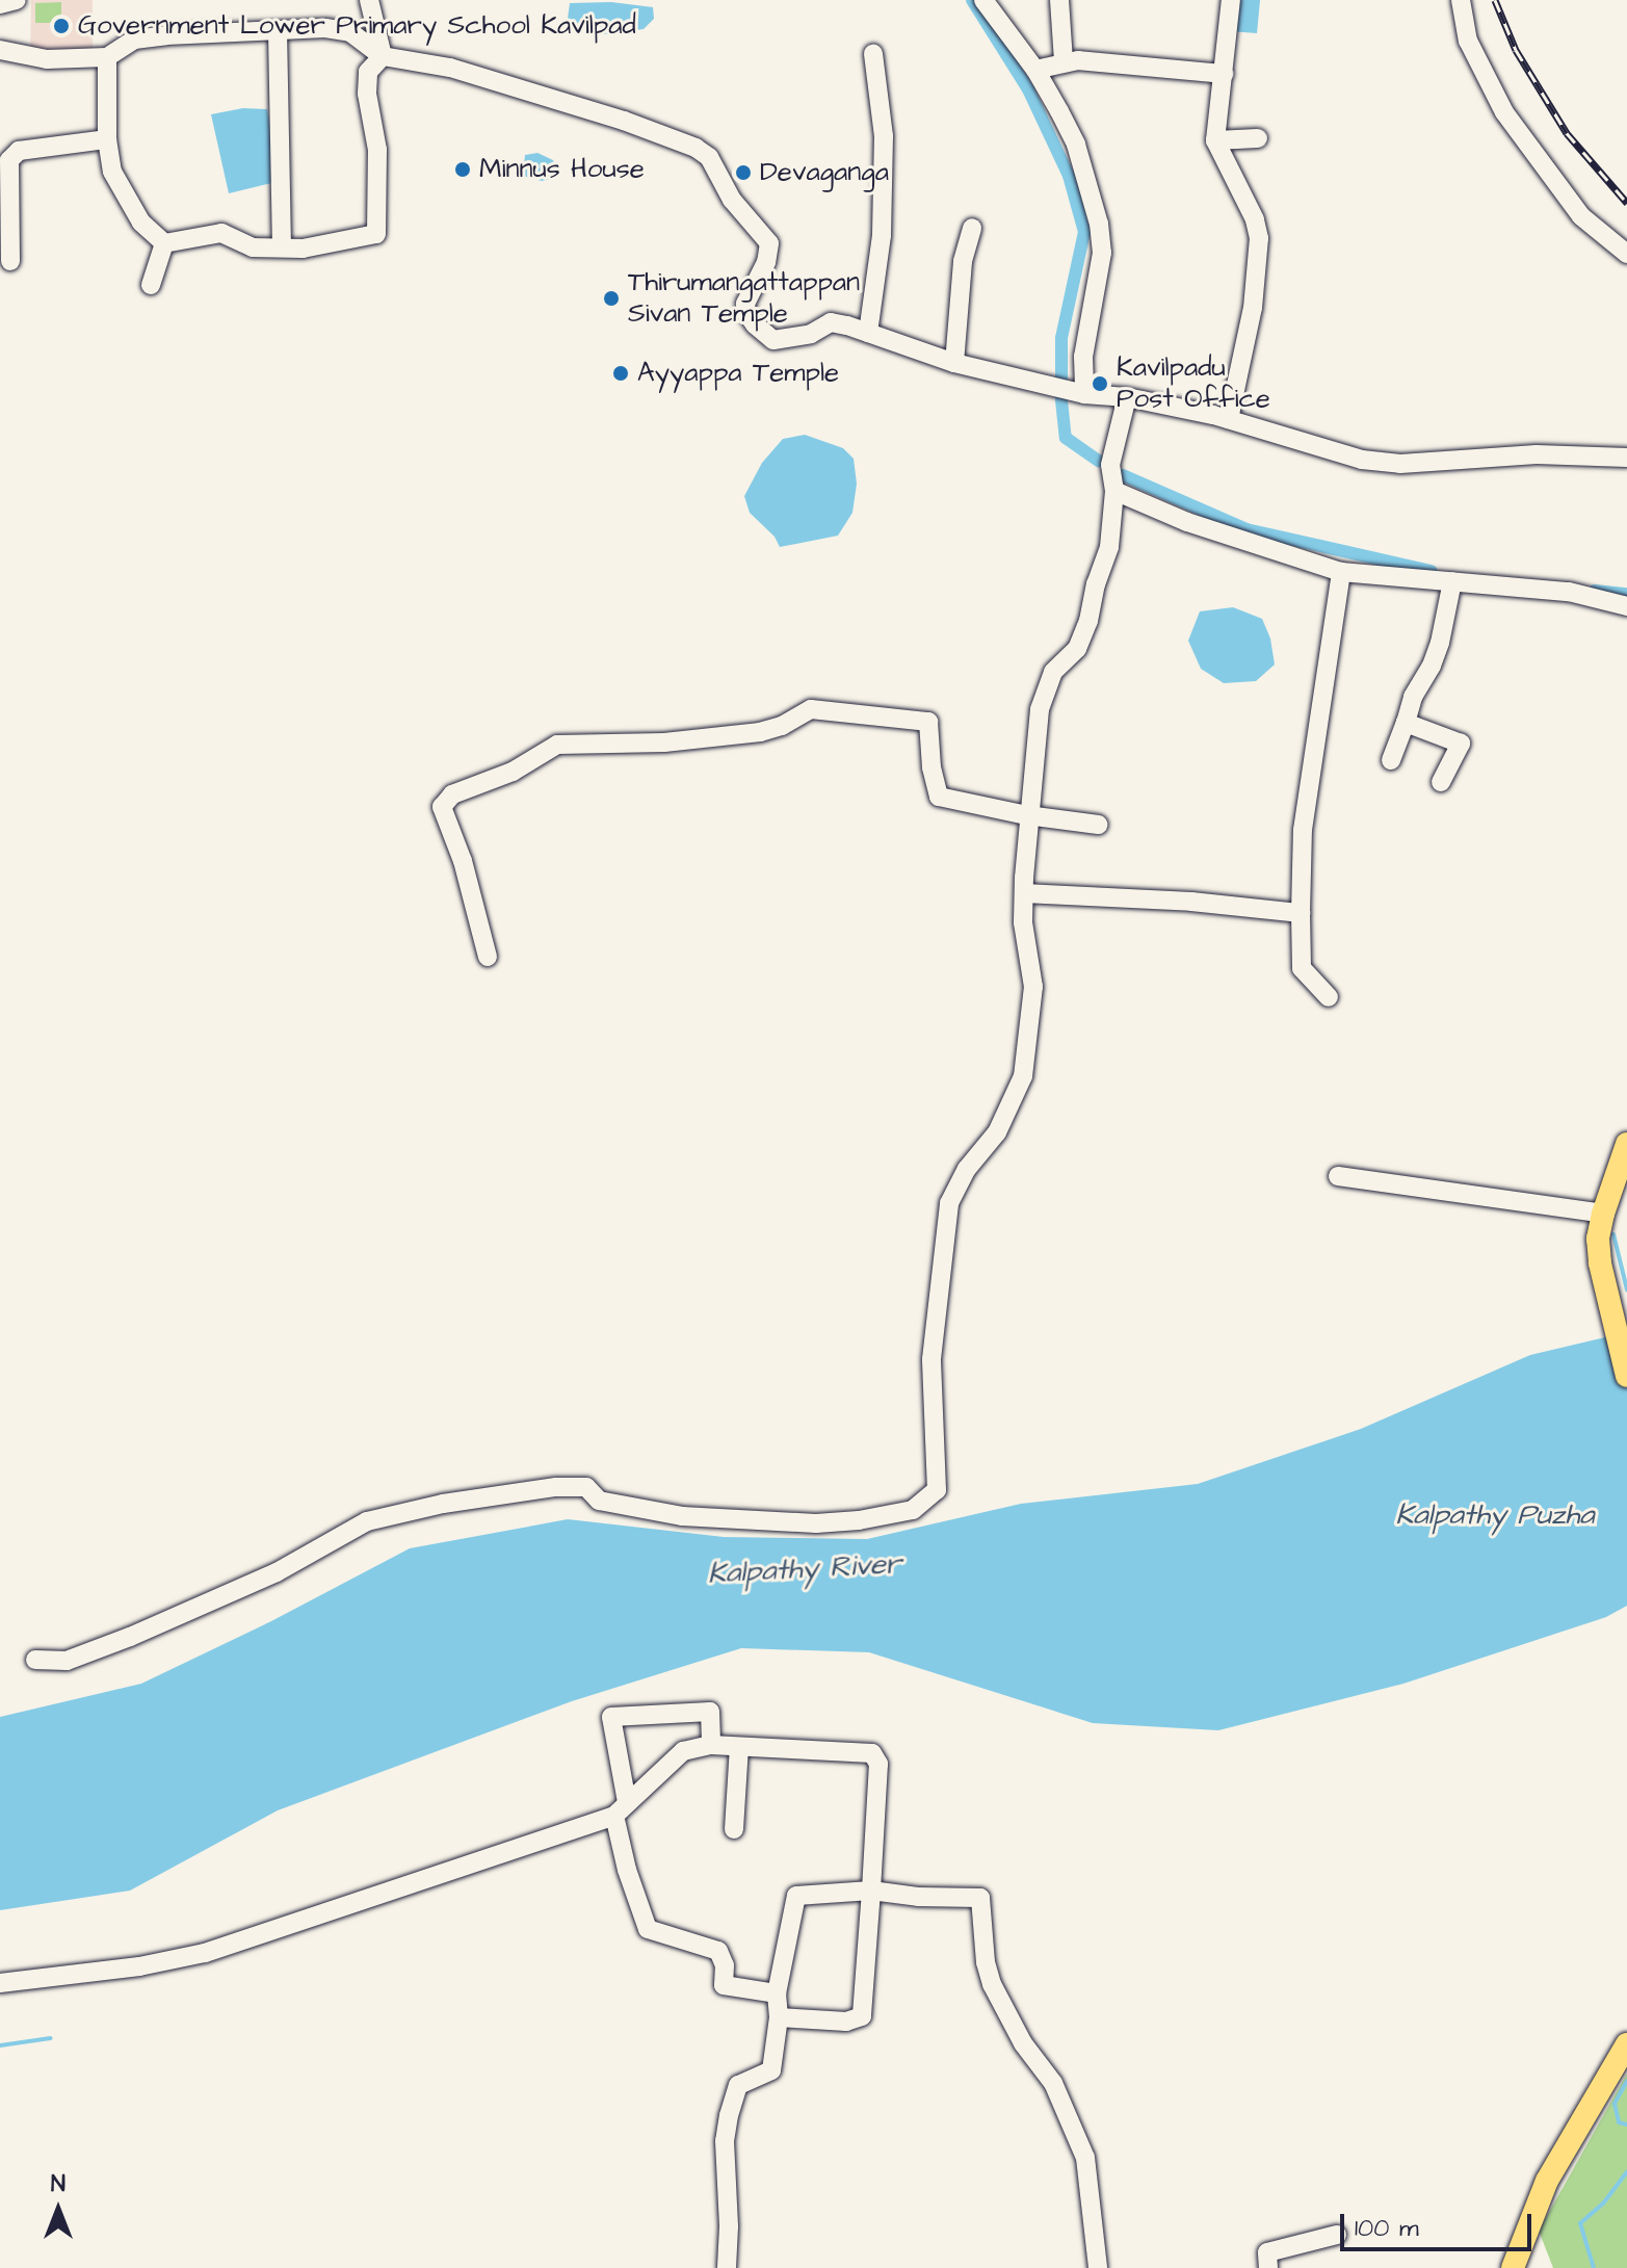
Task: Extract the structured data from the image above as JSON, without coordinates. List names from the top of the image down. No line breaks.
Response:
{"water":["Kalpathy Puzha","Kalpathy River"],"places":["Government Lower Primary School Kavilpad","Minnus House","Devaganga","Thirumangattappan Sivan Temple","Ayyappa Temple","Kavilpadu Post Office"],"scale_bar":"100 m","north":"top"}
